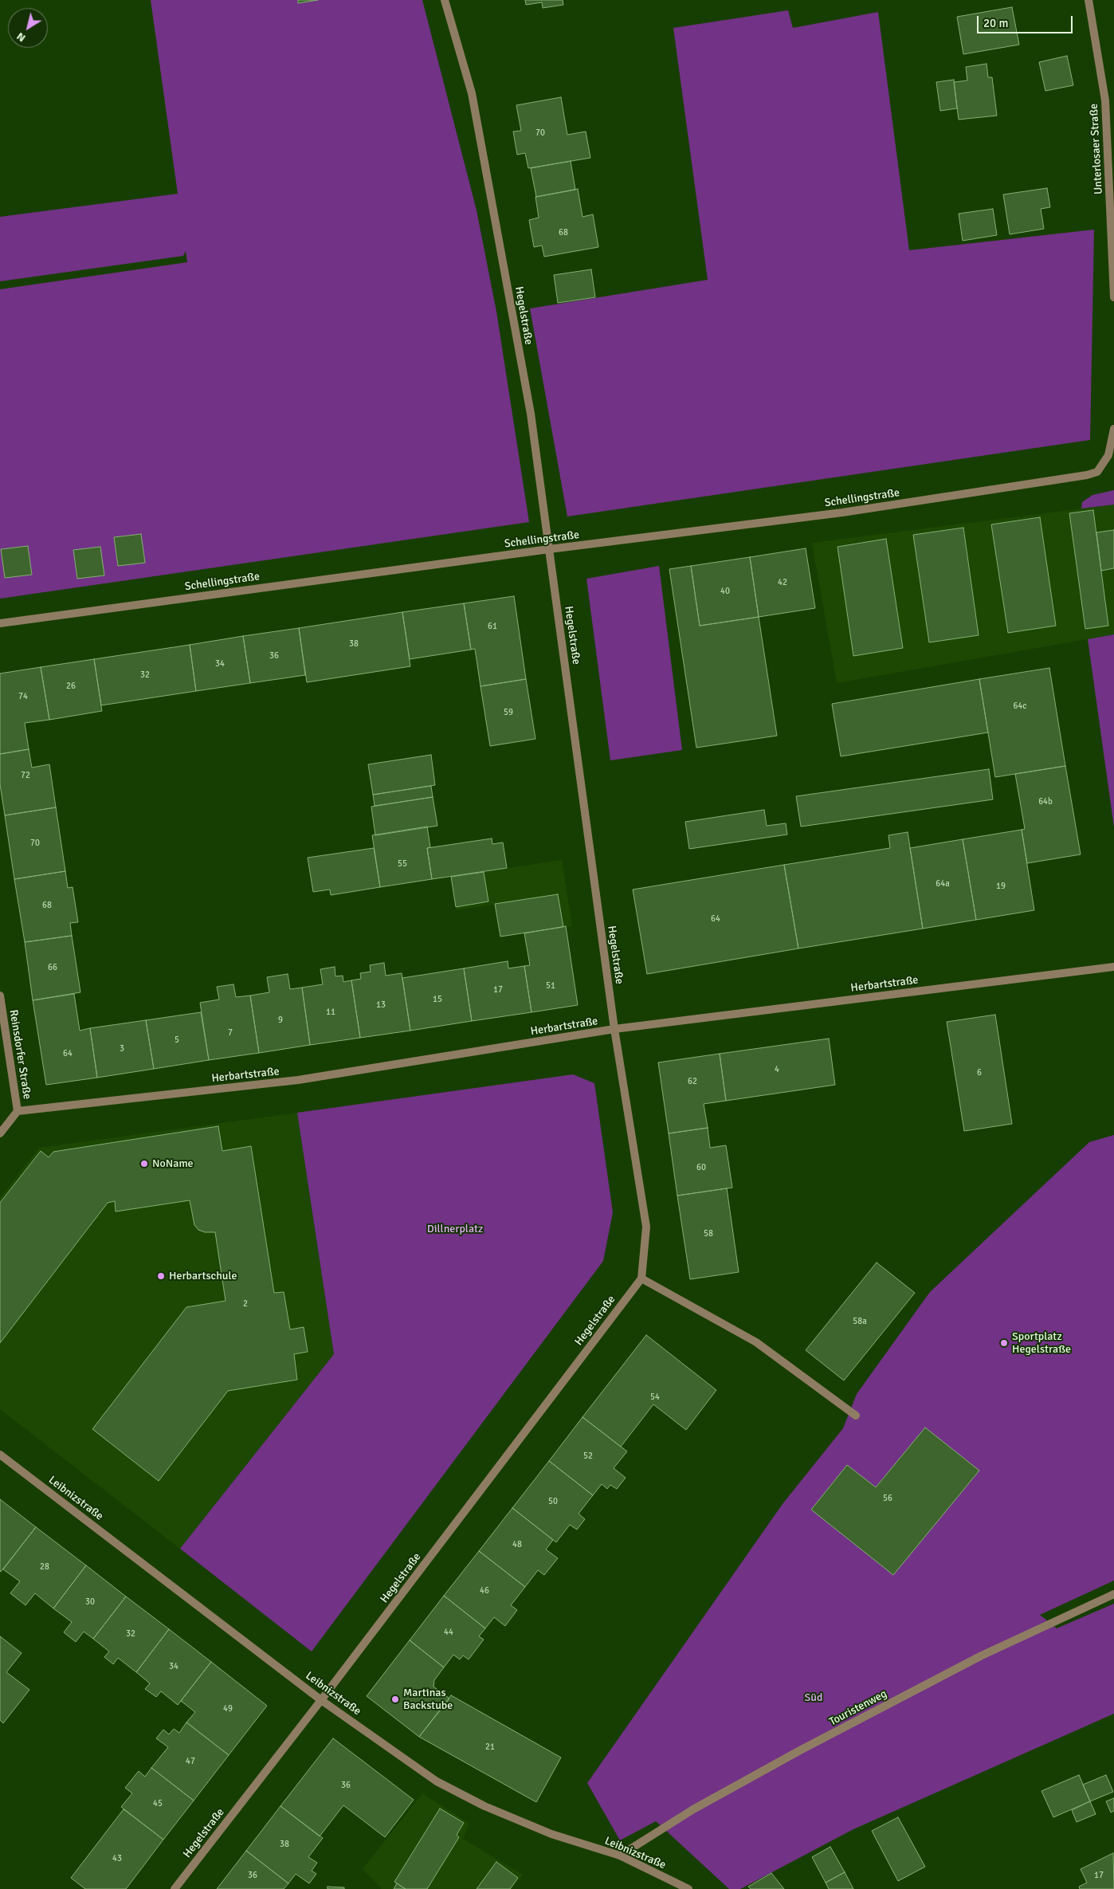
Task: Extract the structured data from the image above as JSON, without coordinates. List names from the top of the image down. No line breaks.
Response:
{"streets":{"street":["Unterlosaer Straße","Hegelstraße","Schellingstraße","Herbartstraße","Reinsdorfer Straße","Leibnizstraße","Touristenweg"]},"crossings":[["Hegelstraße","Schellingstraße"],["Hegelstraße","Herbartstraße"],["Hegelstraße","Leibnizstraße"],["Herbartstraße","Reinsdorfer Straße"],["Leibnizstraße","Touristenweg"]],"parks":["Dillnerplatz","Süd"],"places":["NoName","Herbartschule","Sportplatz Hegelstraße","Martinas Backstube"],"house_numbers":["70","68","42","40","61","38","36","34","32","26","74","64c","59","72","64b","70","55","64a","19","68","64","66","51","17","15","13","11","9","7","5","3","64","4","6","62","60","58","2","58a","54","52","56","50","48","28","46","30","44","32","34","49","21","47","36","45","38","43","36","17"],"scale_bar":"20 m","north":"bottom left"}
